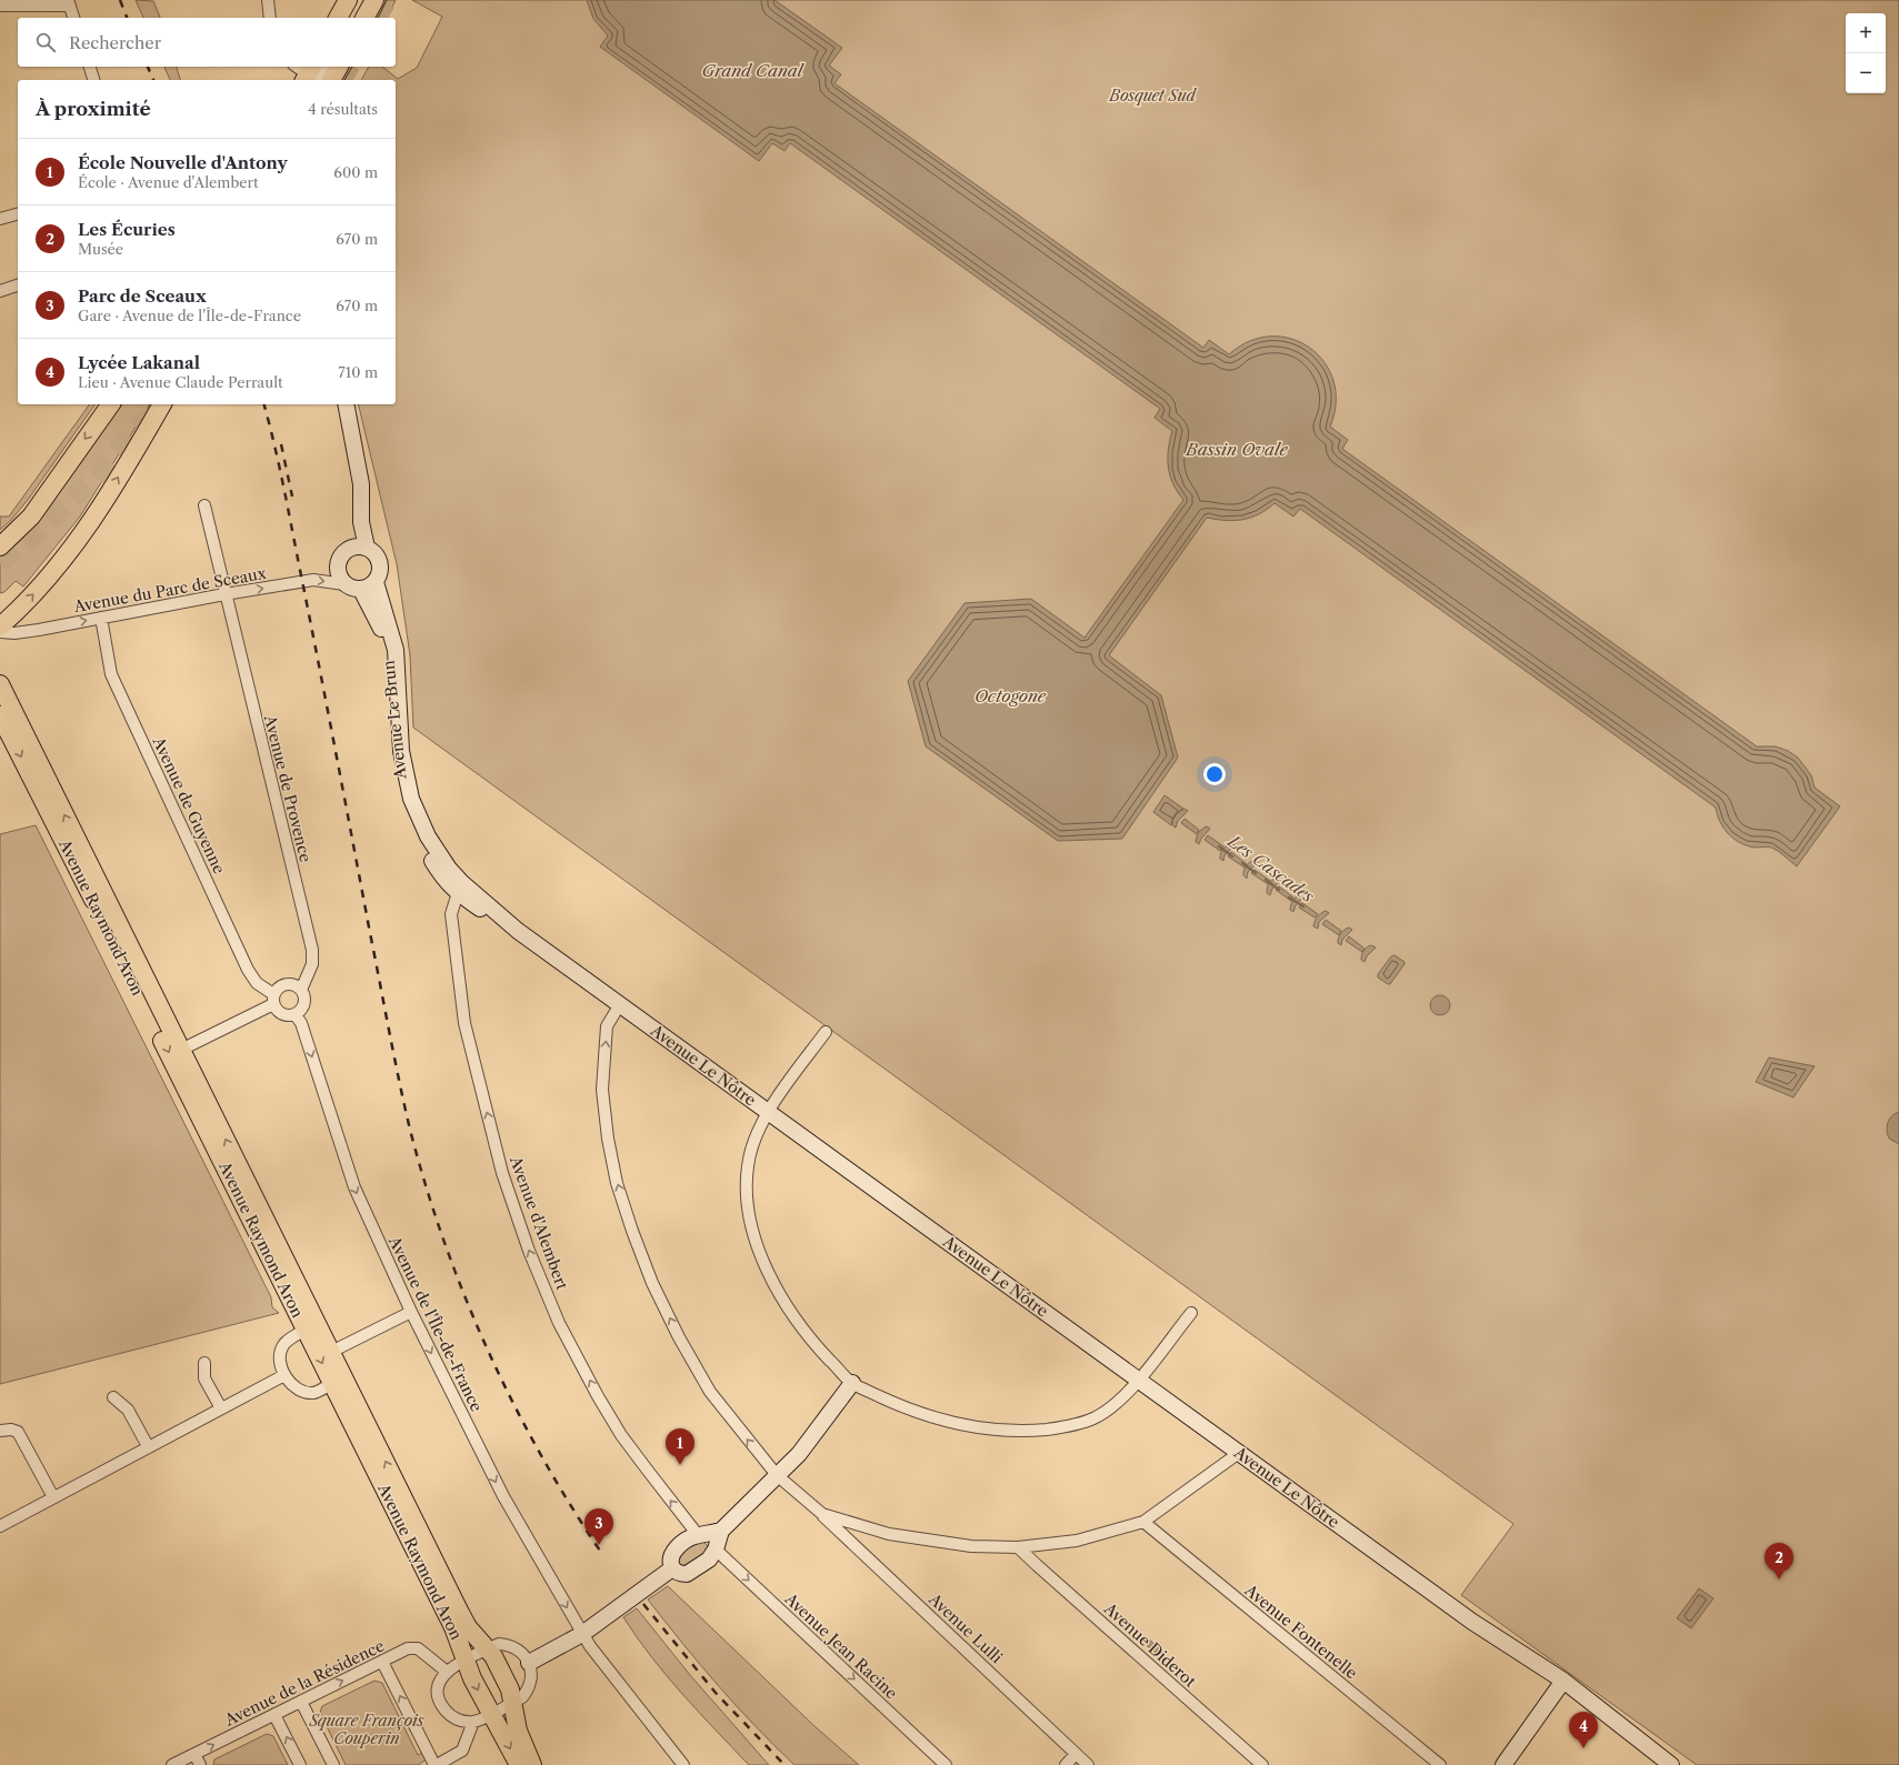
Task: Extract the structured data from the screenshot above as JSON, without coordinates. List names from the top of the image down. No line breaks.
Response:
{"streets":{"main road":["Avenue Le Brun","Avenue Raymond Aron","Avenue Le Nôtre"],"street":["Avenue du Parc de Sceaux","Avenue de Provence","Avenue de Guyenne","Avenue d'Alembert","Avenue de l'Île-de-France","Avenue Lulli","Avenue Fontenelle","Avenue Diderot","Avenue Jean Racine","Avenue de la Résidence"]},"crossings":[["Avenue du Parc de Sceaux","Avenue Le Brun"],["Avenue du Parc de Sceaux","Avenue de Provence"],["Avenue du Parc de Sceaux","Avenue de Guyenne"],["Avenue Le Brun","Avenue Le Nôtre"],["Avenue Le Brun","Avenue d'Alembert"],["Avenue de Provence","Avenue de Guyenne"],["Avenue de Provence","Avenue de l'Île-de-France"],["Avenue de Guyenne","Avenue de l'Île-de-France"],["Avenue Le Nôtre","Avenue d'Alembert"],["Avenue Le Nôtre","Avenue Lulli"],["Avenue d'Alembert","Avenue Jean Racine"]],"one_way":["Avenue du Parc de Sceaux","Avenue d'Alembert","Avenue de l'Île-de-France","Avenue Lulli","Avenue Jean Racine","Avenue de la Résidence"],"water":["Grand Canal","Bassin Ovale","Octogone","Les Cascades"],"parks":["Bosquet Sud","Square François Couperin"],"page":{"map_buttons":["+","−"],"search":"Rechercher","heading":["À proximité","4 résultats"],"list":[{"mark":"1","name":"École Nouvelle d'Antony","note":"École · Avenue d'Alembert","value":"600 m"},{"mark":"2","name":"Les Écuries","note":"Musée","value":"670 m"},{"mark":"3","name":"Parc de Sceaux","note":"Gare · Avenue de l'Île-de-France","value":"670 m"},{"mark":"4","name":"Lycée Lakanal","note":"Lieu · Avenue Claude Perrault","value":"710 m"}],"pins":["1","3","2","4"]}}
